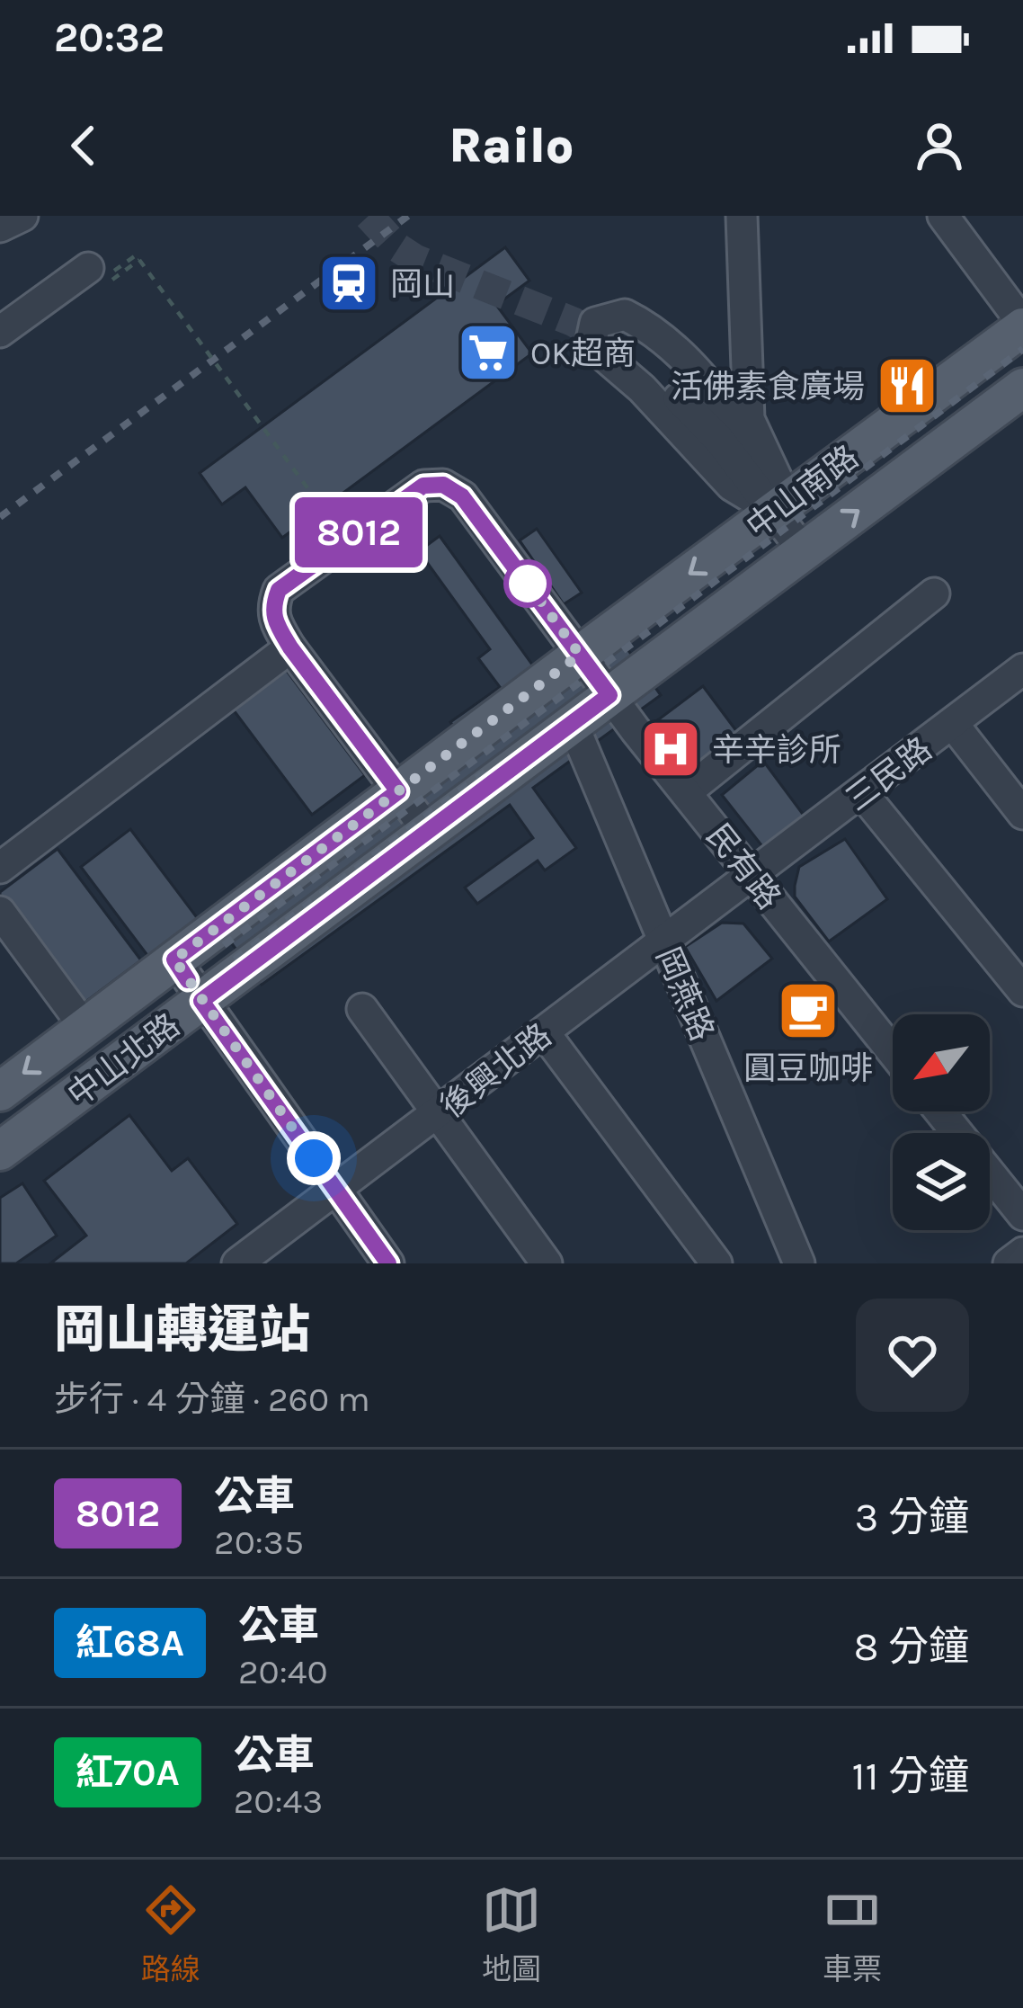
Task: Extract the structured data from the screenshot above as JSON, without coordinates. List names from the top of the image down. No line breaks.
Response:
{"streets":{"main road":["中山南路","中山北路"],"street":["三民路","民有路","岡燕路","後興北路"]},"crossings":[["中山南路","民有路"],["中山南路","中山北路"],["三民路","民有路"],["三民路","後興北路"],["民有路","中山北路"],["民有路","後興北路"],["岡燕路","中山北路"],["岡燕路","後興北路"]],"places":{"station":["岡山"],"supermarket":["OK超商"],"restaurant":["活佛素食廣場"],"hospital":["辛辛診所"],"cafe":["圓豆咖啡"]},"lines":["bus line 8012"],"north":"bottom left","page":{"status":"20:32","header":"Railo","on_map":"8012","heading":["岡山轉運站","步行 · 4 分鐘 · 260 m"],"list":[{"mark":"8012","name":"公車","note":"20:35","value":"3 分鐘"},{"mark":"紅68A","name":"公車","note":"20:40","value":"8 分鐘"},{"mark":"紅70A","name":"公車","note":"20:43","value":"11 分鐘"}],"tabs":["路線","地圖","車票"]}}
